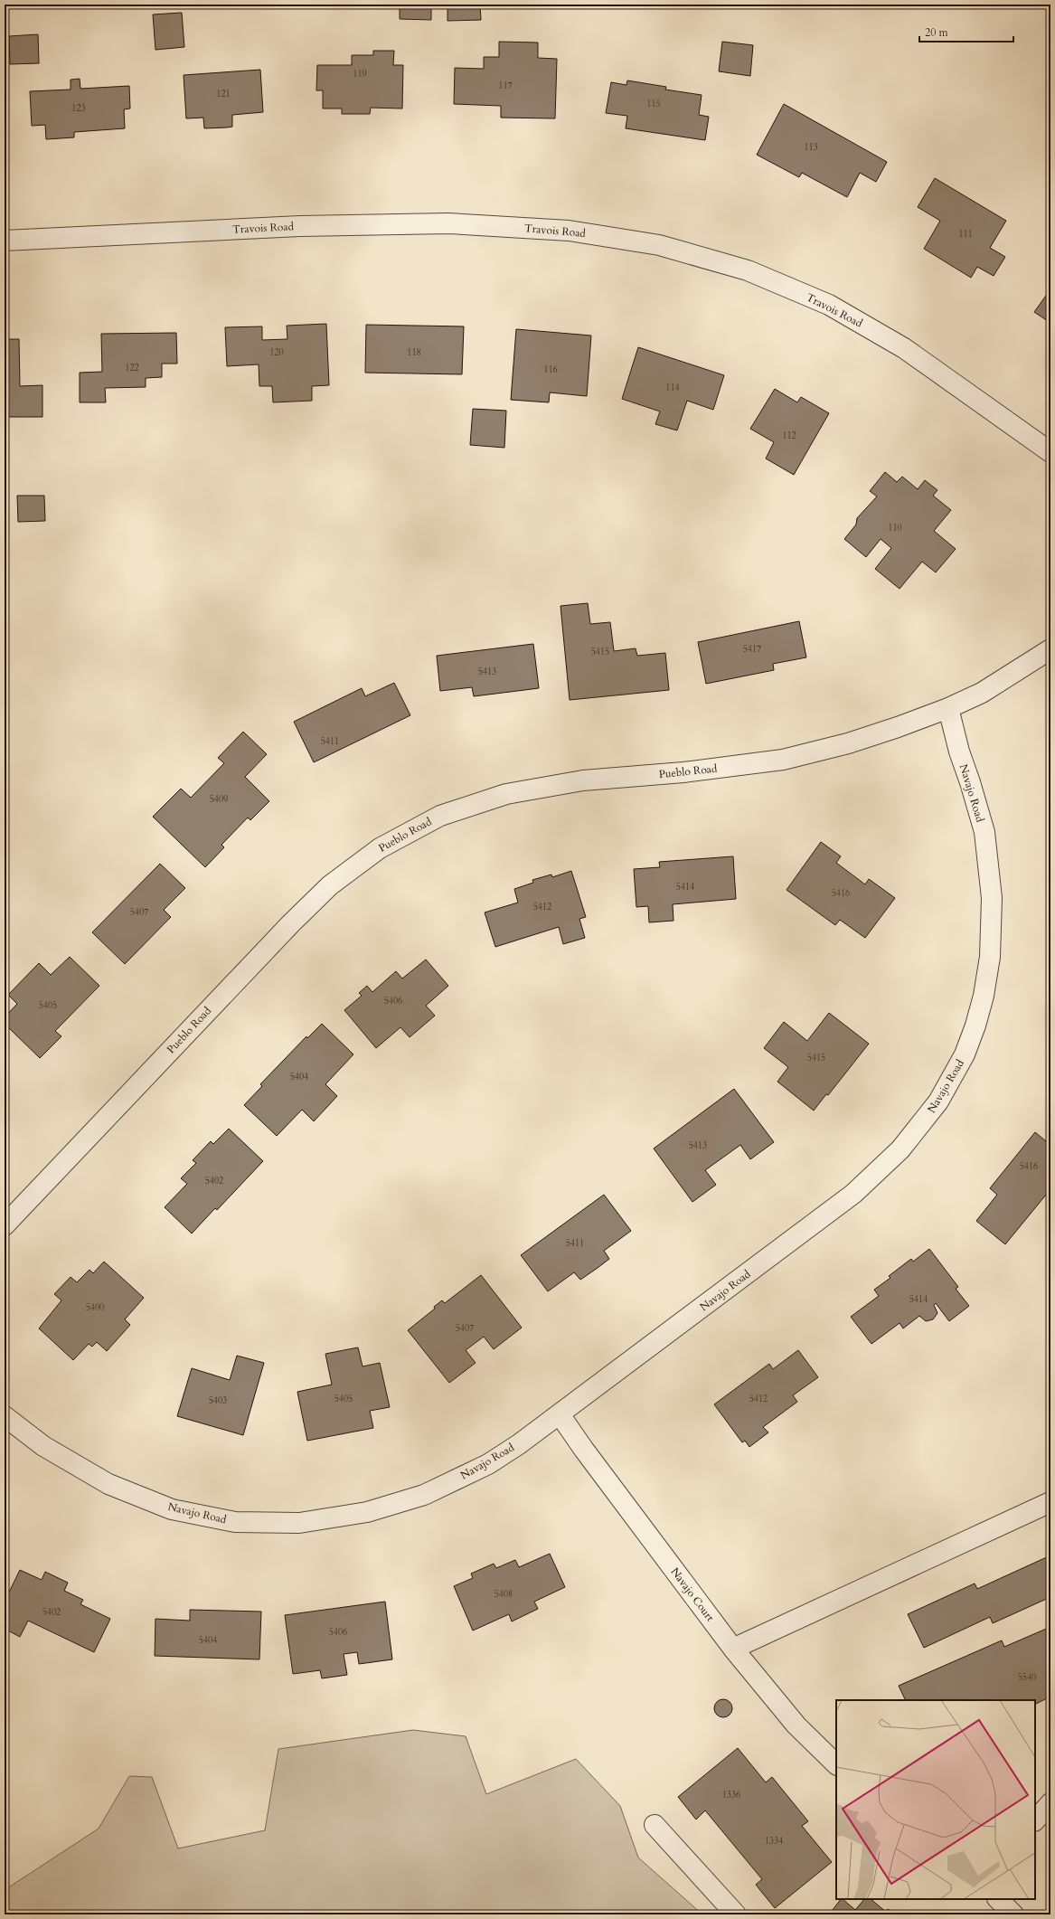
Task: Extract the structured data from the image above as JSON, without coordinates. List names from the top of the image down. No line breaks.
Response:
{"streets":{"street":["Travois Road","Pueblo Road","Navajo Road","Navajo Court"]},"crossings":[["Pueblo Road","Navajo Road"],["Navajo Road","Navajo Court"]],"house_numbers":["119","117","121","115","123","113","111","120","118","122","116","114","112","110","5417","5415","5413","5411","5409","5414","5416","5412","5407","5406","5405","5415","5404","5413","5416","5402","5411","5414","5400","5407","5405","5412","5403","5408","5402","5406","5404","5540","1336","1334"],"scale_bar":"20 m"}
